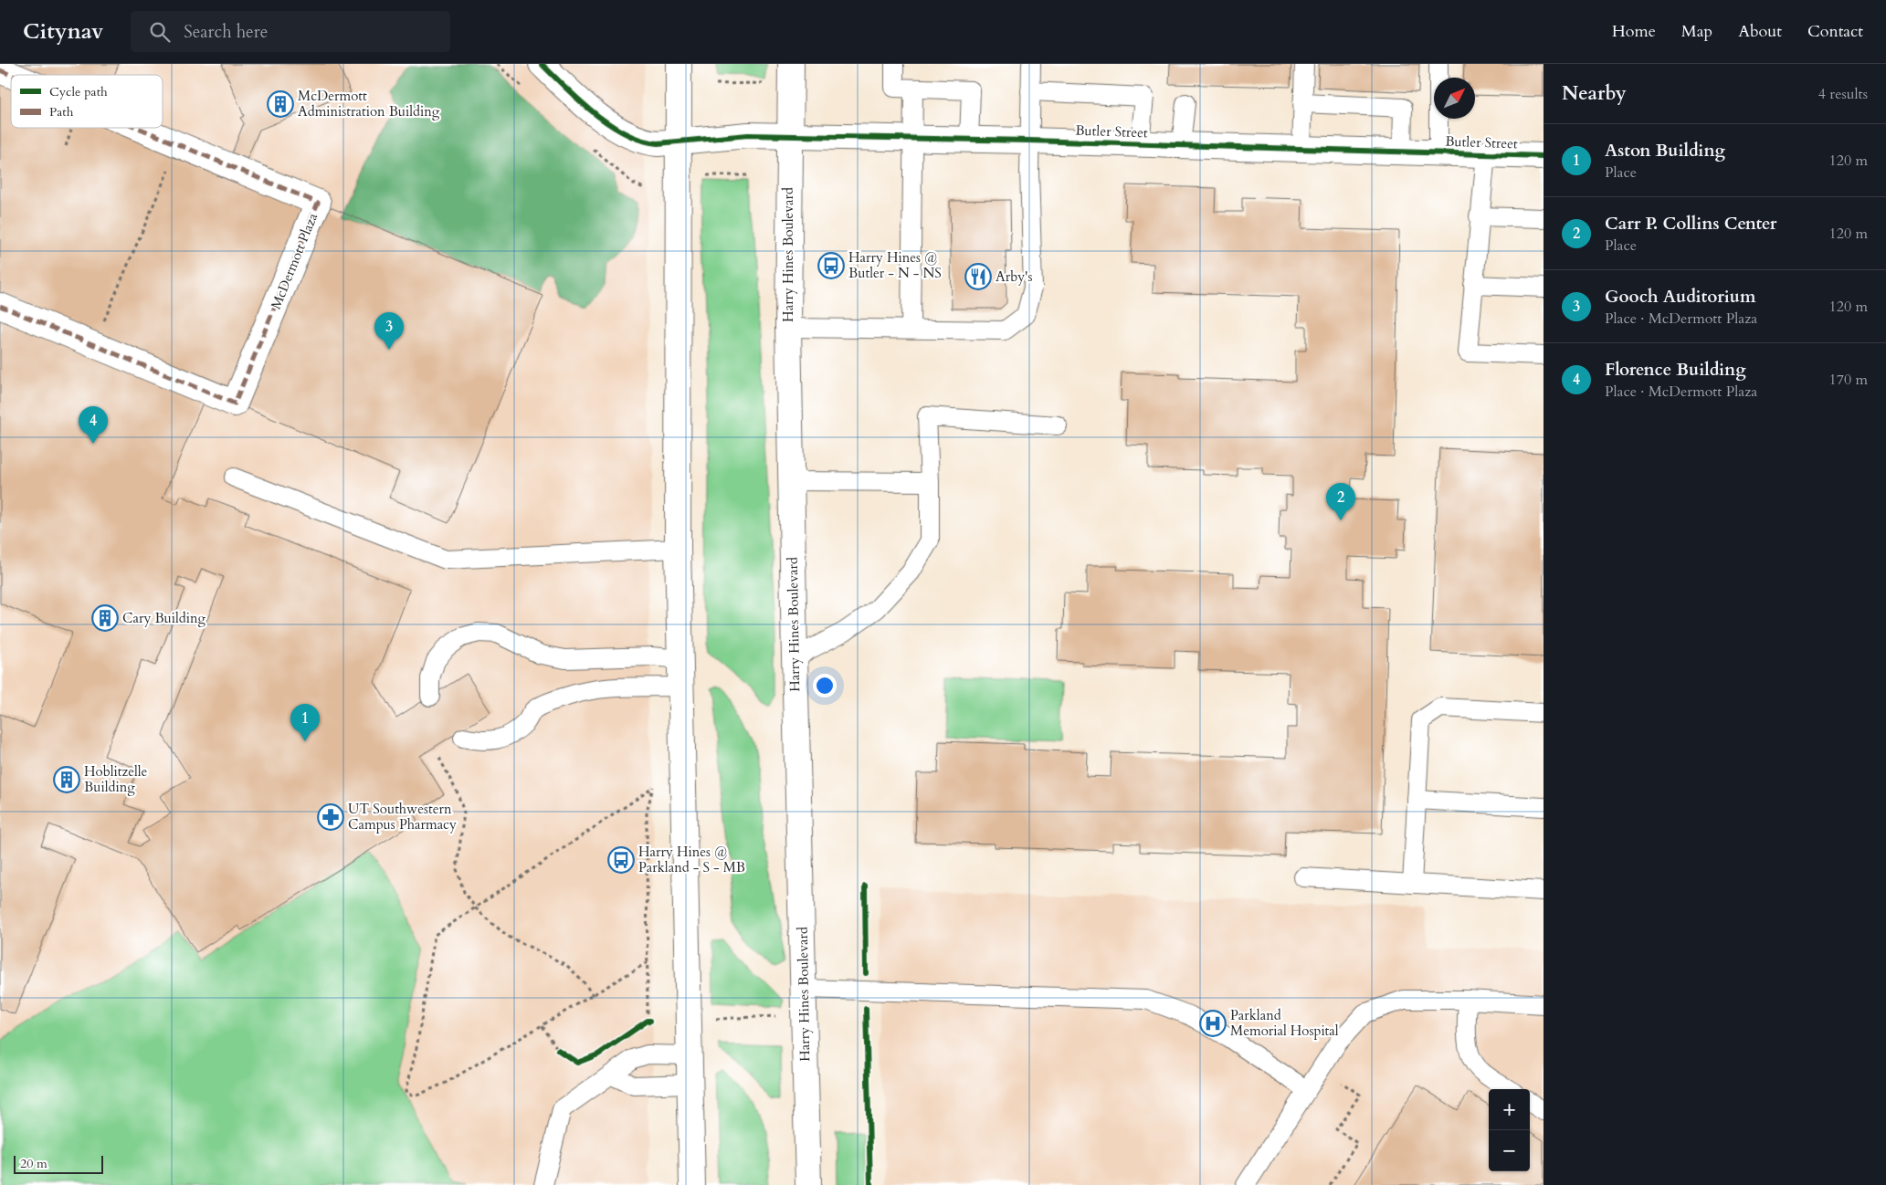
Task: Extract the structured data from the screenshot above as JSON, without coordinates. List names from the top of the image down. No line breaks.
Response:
{"streets":{"main road":["Butler Street","Harry Hines Boulevard","McDermott Plaza"]},"crossings":[["Butler Street","Harry Hines Boulevard"]],"places":{"building":["McDermott Administration Building","Cary Building","Hoblitzelle Building"],"bus stop":["Harry Hines @ Butler - N - NS","Harry Hines @ Parkland - S - MB"],"restaurant":["Arby's"],"pharmacy":["UT Southwestern Campus Pharmacy"],"hospital":["Parkland Memorial Hospital"]},"legend":["Cycle path","Path"],"scale_bar":"20 m","north":"top right","page":{"header":"Citynav","search":"Search here","nav":["Home","Map","About","Contact"],"heading":["Nearby","4 results"],"list":[{"mark":"1","name":"Aston Building","note":"Place","value":"120 m"},{"mark":"2","name":"Carr P. Collins Center","note":"Place","value":"120 m"},{"mark":"3","name":"Gooch Auditorium","note":"Place · McDermott Plaza","value":"120 m"},{"mark":"4","name":"Florence Building","note":"Place · McDermott Plaza","value":"170 m"}],"pins":["3","4","2","1"],"map_buttons":["+","−"],"scale":"20 m"}}
